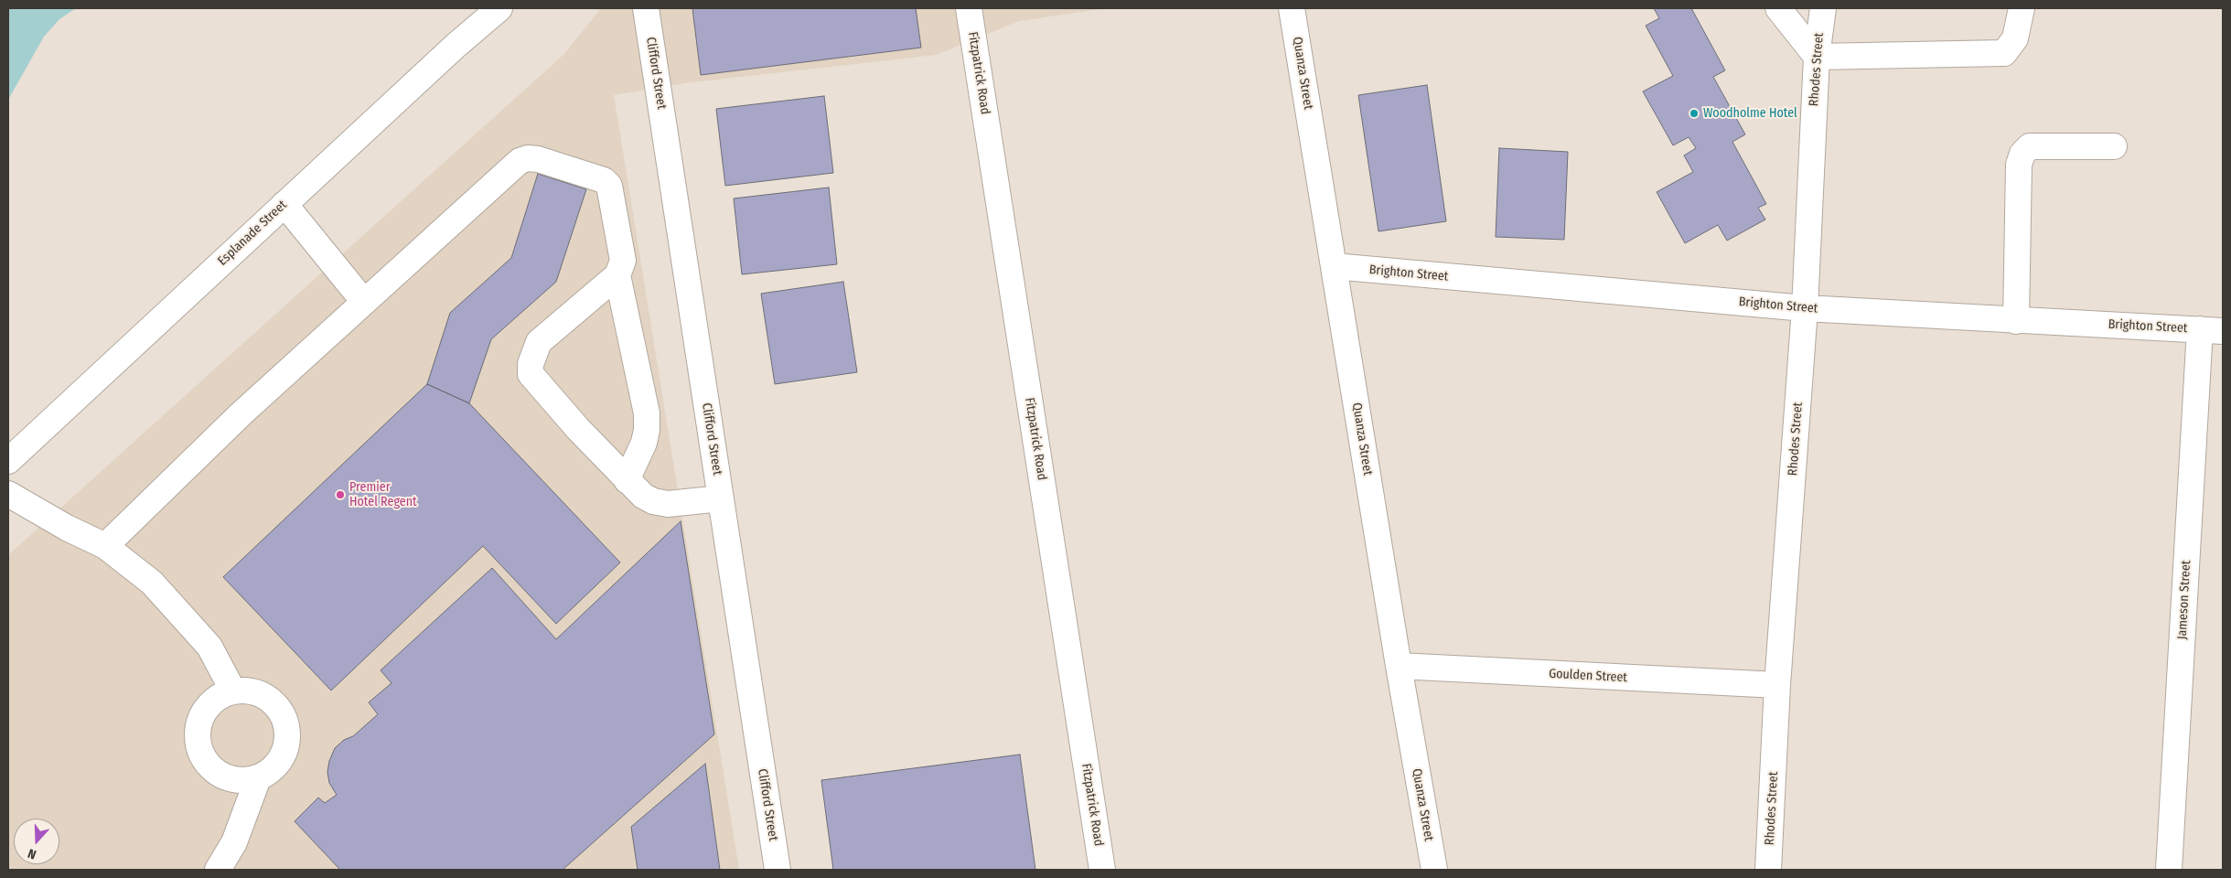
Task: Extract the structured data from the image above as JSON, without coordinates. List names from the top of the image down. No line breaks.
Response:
{"streets":{"street":["Rhodes Street","Clifford Street","Fitzpatrick Road","Quanza Street","Esplanade Street","Brighton Street","Jameson Street","Goulden Street"]},"crossings":[["Rhodes Street","Brighton Street"],["Rhodes Street","Goulden Street"],["Quanza Street","Brighton Street"],["Quanza Street","Goulden Street"],["Brighton Street","Jameson Street"]],"places":["Woodholme Hotel","Premier Hotel Regent"],"north":"bottom"}
